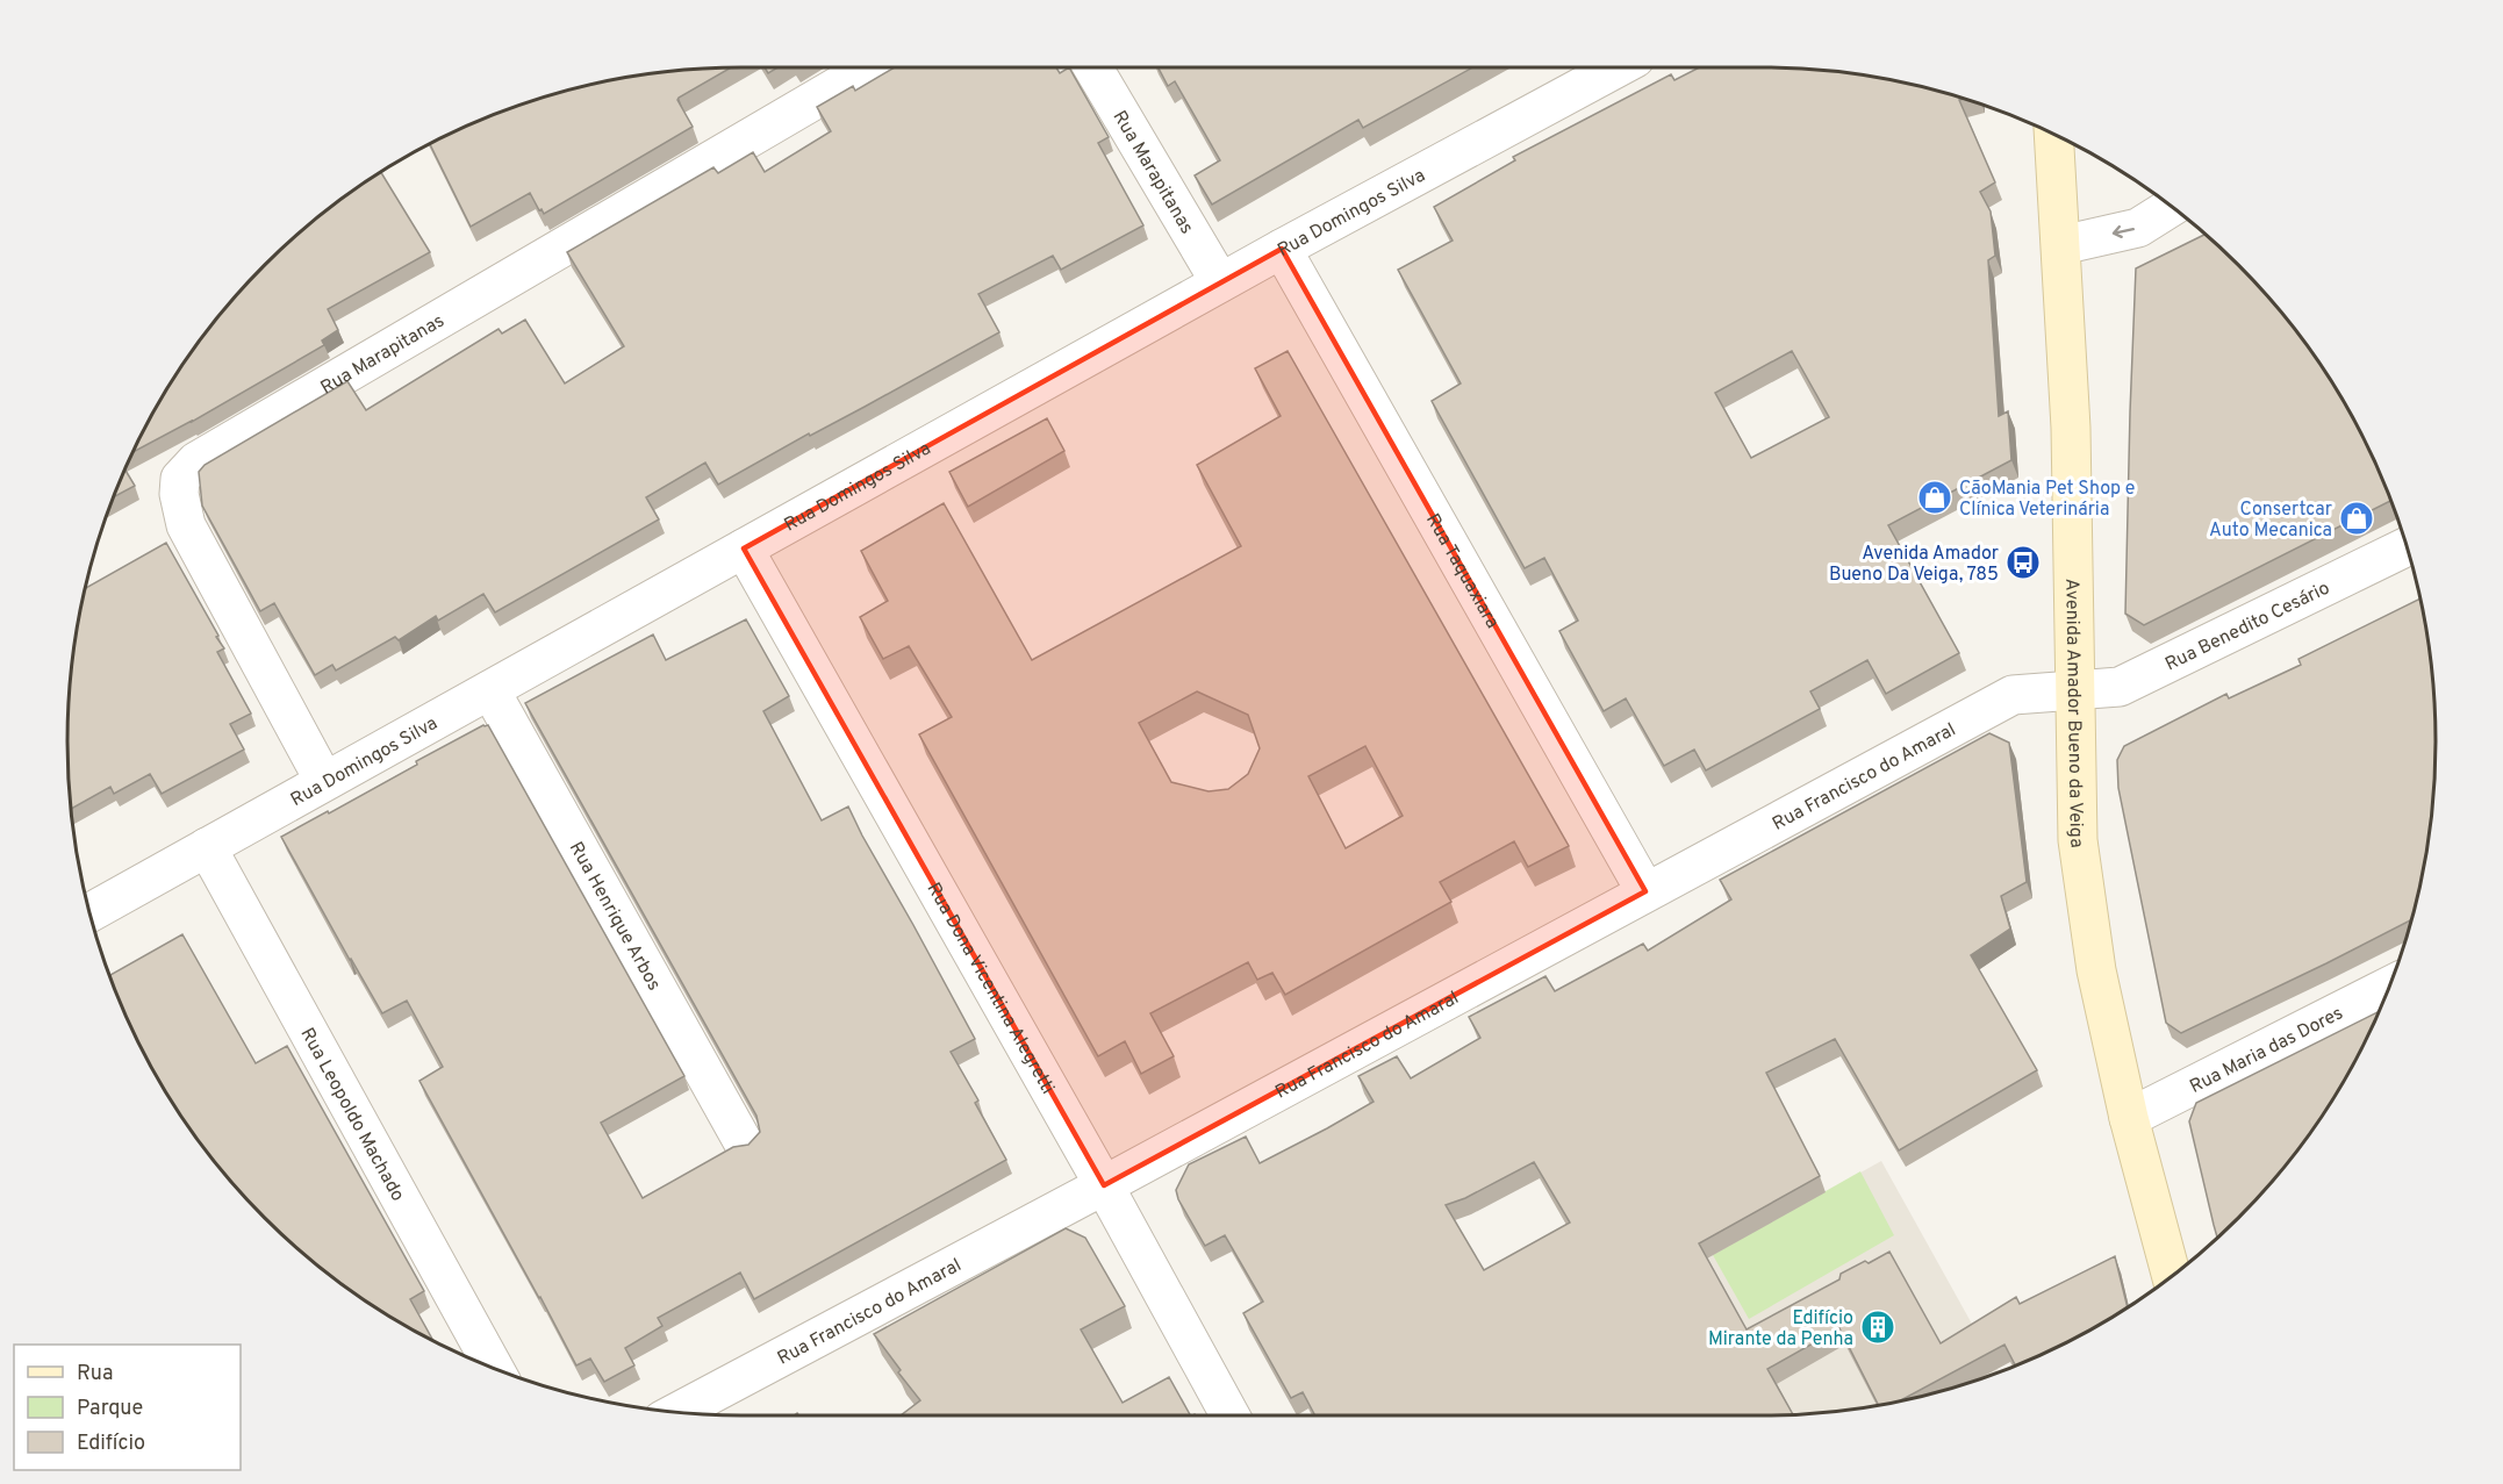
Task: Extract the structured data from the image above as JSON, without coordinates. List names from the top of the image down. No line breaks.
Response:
{"streets":{"main road":["Avenida Amador Bueno da Veiga"],"street":["Rua Marapitanas","Rua Domingos Silva","Rua Taquaxiara","Rua Benedito Cesário","Rua Francisco do Amaral","Rua Henrique Arbos","Rua Dona Vicentina Alegretti","Rua Maria das Dores","Rua Leopoldo Machado"]},"crossings":[["Rua Marapitanas","Rua Domingos Silva"],["Rua Domingos Silva","Rua Taquaxiara"],["Rua Domingos Silva","Rua Henrique Arbos"],["Rua Domingos Silva","Rua Dona Vicentina Alegretti"],["Rua Domingos Silva","Rua Leopoldo Machado"],["Rua Taquaxiara","Rua Francisco do Amaral"],["Rua Benedito Cesário","Avenida Amador Bueno da Veiga"],["Rua Benedito Cesário","Rua Francisco do Amaral"],["Avenida Amador Bueno da Veiga","Rua Francisco do Amaral"],["Avenida Amador Bueno da Veiga","Rua Maria das Dores"],["Rua Francisco do Amaral","Rua Dona Vicentina Alegretti"]],"places":{"shop":["CãoMania Pet Shop e Clínica Veterinária","Consertcar Auto Mecanica"],"bus stop":["Avenida Amador Bueno Da Veiga, 785"],"building":["Edifício Mirante da Penha"]},"legend":["Rua","Parque","Edifício"]}
